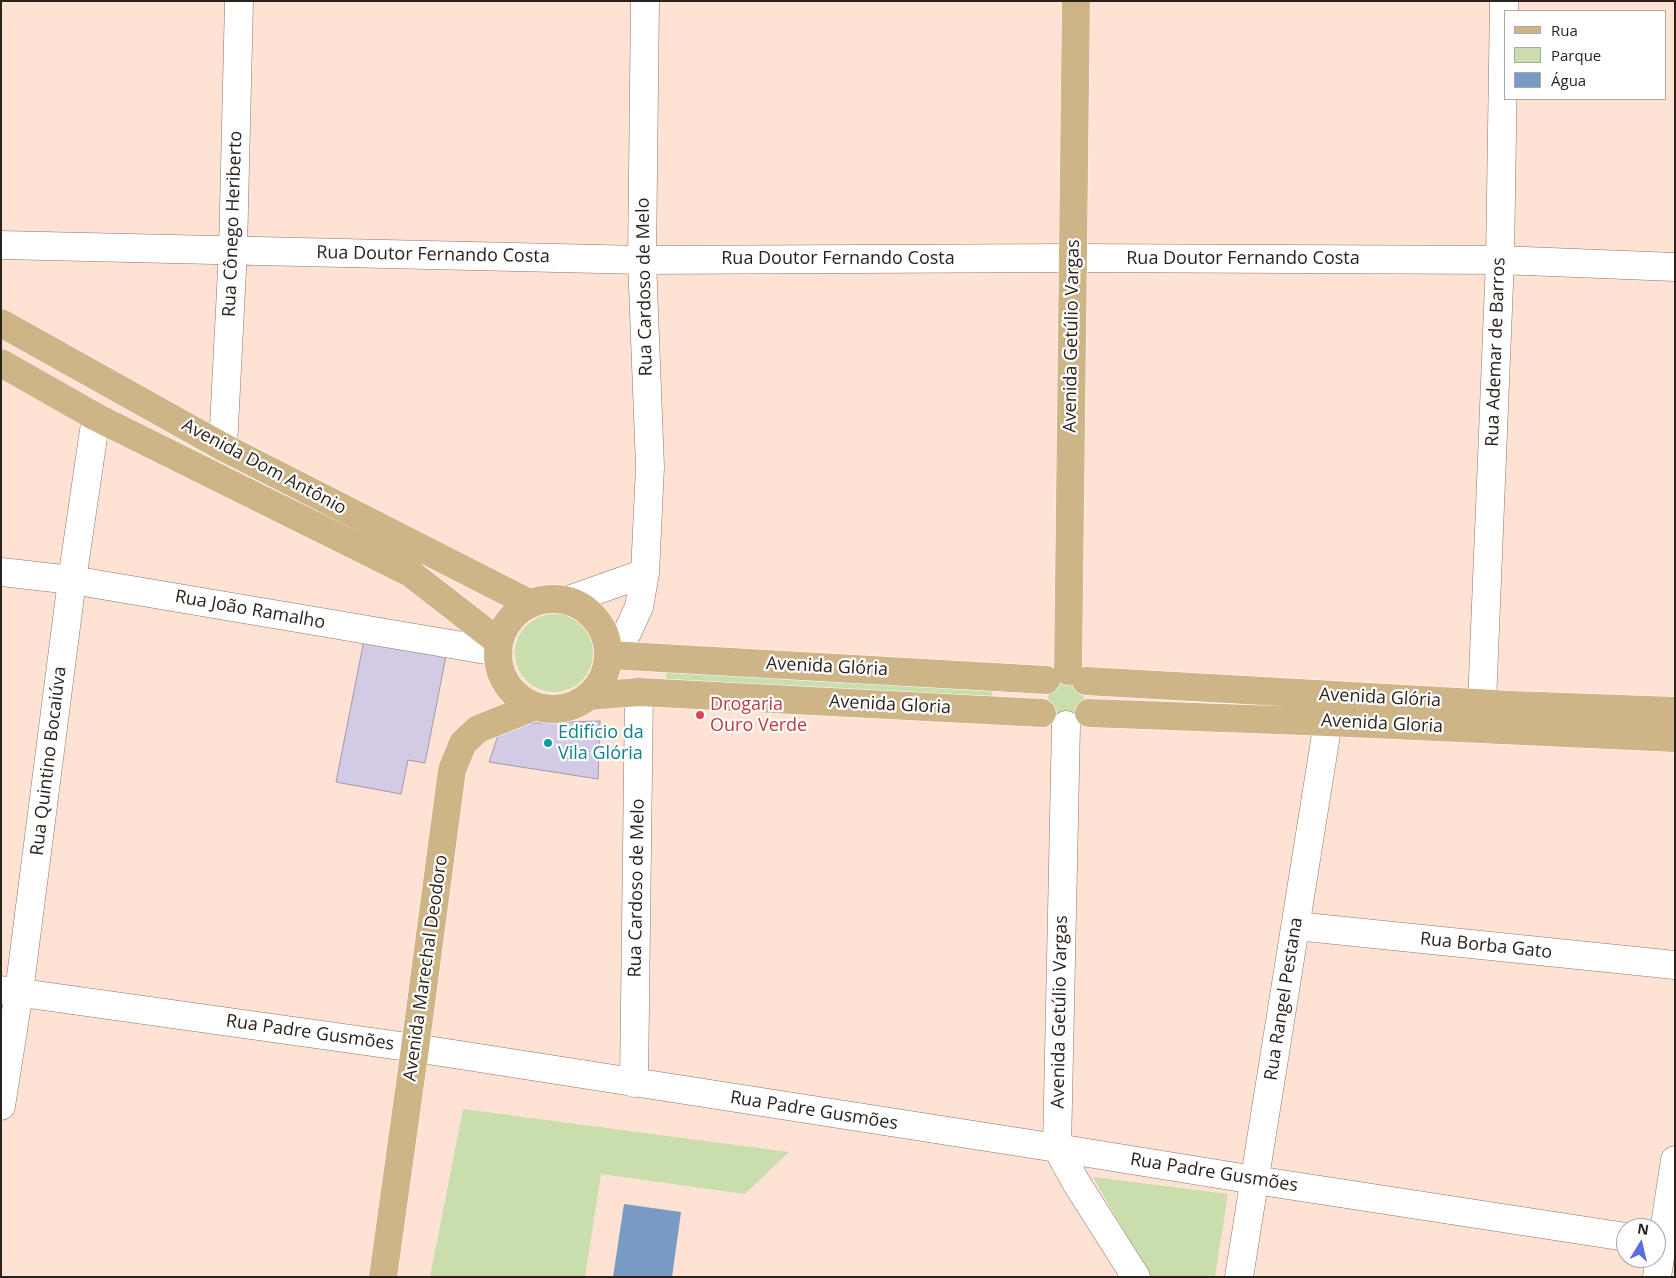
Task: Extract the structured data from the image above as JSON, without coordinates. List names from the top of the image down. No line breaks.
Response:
{"streets":{"main road":["Avenida Getúlio Vargas","Avenida Dom Antônio","Avenida Glória","Avenida Gloria","Avenida Marechal Deodoro"],"street":["Rua Cônego Heriberto","Rua Doutor Fernando Costa","Rua Cardoso de Melo","Rua Ademar de Barros","Rua João Ramalho","Rua Quintino Bocaiúva","Rua Borba Gato","Rua Rangel Pestana","Rua Padre Gusmões"]},"crossings":[["Rua Cônego Heriberto","Rua Doutor Fernando Costa"],["Rua Cônego Heriberto","Avenida Dom Antônio"],["Rua Doutor Fernando Costa","Rua Cardoso de Melo"],["Rua Doutor Fernando Costa","Avenida Getúlio Vargas"],["Rua Doutor Fernando Costa","Rua Ademar de Barros"],["Rua Cardoso de Melo","Avenida Dom Antônio"],["Rua Cardoso de Melo","Rua João Ramalho"],["Rua Cardoso de Melo","Avenida Glória"],["Rua Cardoso de Melo","Avenida Gloria"],["Rua Cardoso de Melo","Avenida Marechal Deodoro"],["Rua Cardoso de Melo","Rua Padre Gusmões"],["Avenida Getúlio Vargas","Avenida Glória"],["Avenida Getúlio Vargas","Avenida Gloria"],["Avenida Getúlio Vargas","Rua Padre Gusmões"],["Rua Ademar de Barros","Avenida Glória"],["Avenida Dom Antônio","Rua João Ramalho"],["Avenida Dom Antônio","Avenida Glória"],["Avenida Dom Antônio","Avenida Gloria"],["Avenida Dom Antônio","Rua Quintino Bocaiúva"],["Avenida Dom Antônio","Avenida Marechal Deodoro"],["Rua João Ramalho","Avenida Glória"],["Rua João Ramalho","Avenida Gloria"],["Rua João Ramalho","Rua Quintino Bocaiúva"],["Rua João Ramalho","Avenida Marechal Deodoro"],["Avenida Glória","Avenida Gloria"],["Avenida Glória","Avenida Marechal Deodoro"],["Avenida Gloria","Avenida Marechal Deodoro"],["Avenida Gloria","Rua Rangel Pestana"],["Rua Quintino Bocaiúva","Rua Padre Gusmões"],["Rua Borba Gato","Rua Rangel Pestana"],["Avenida Marechal Deodoro","Rua Padre Gusmões"],["Rua Rangel Pestana","Rua Padre Gusmões"]],"places":["Drogaria Ouro Verde","Edifício da Vila Glória"],"legend":["Rua","Parque","Água"],"north":"top"}
